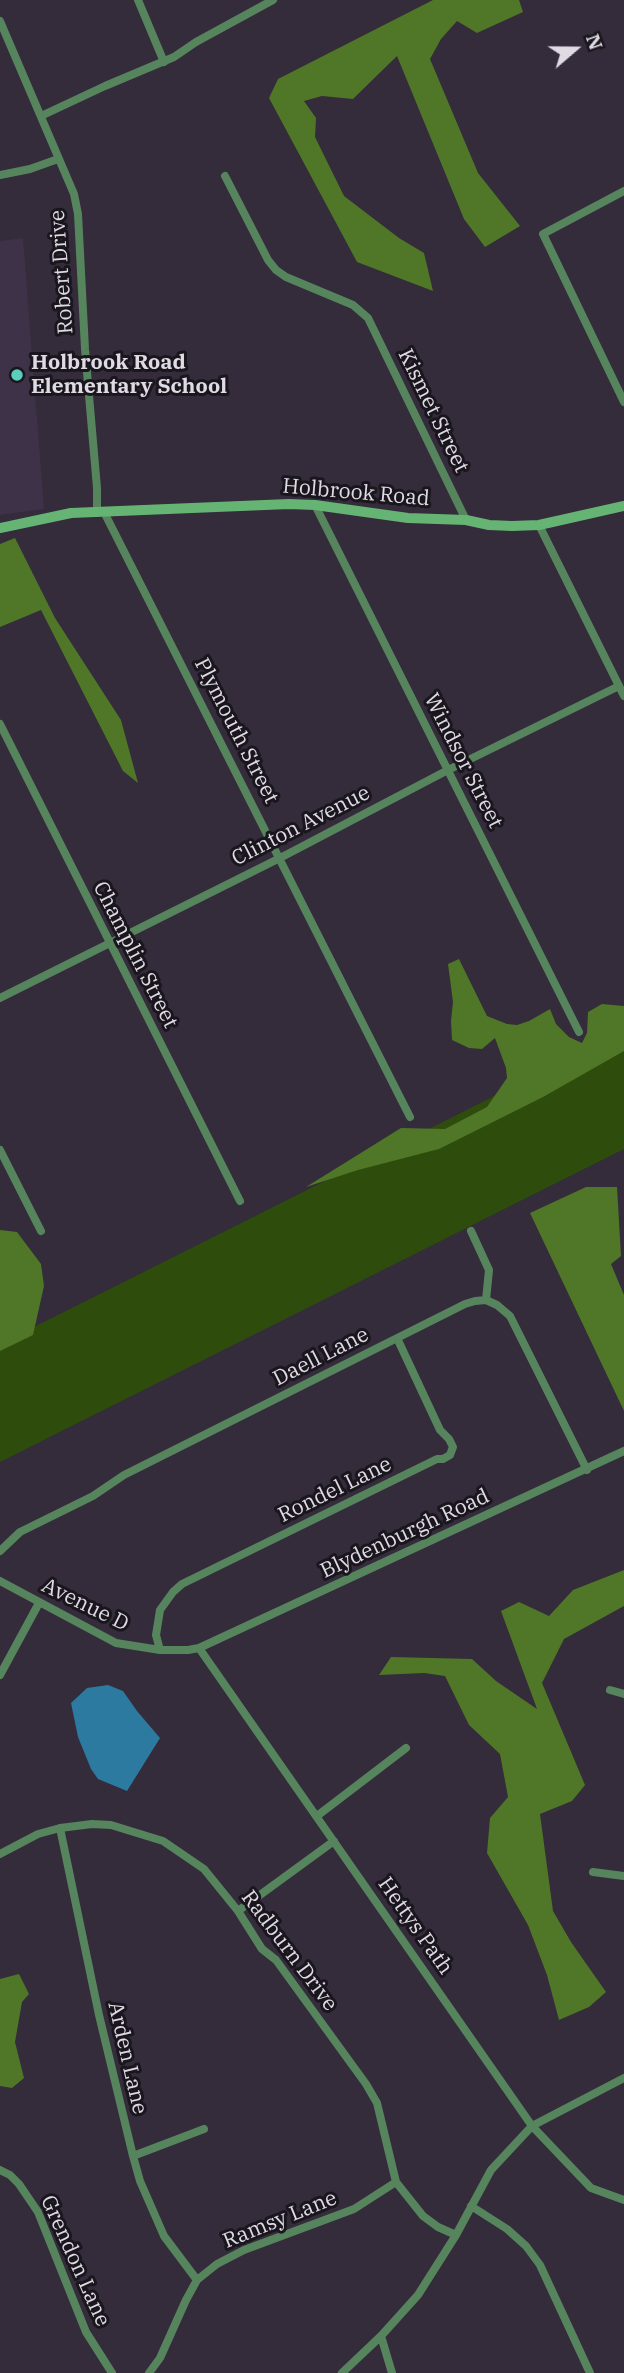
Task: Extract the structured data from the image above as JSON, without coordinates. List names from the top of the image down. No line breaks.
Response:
{"streets":{"street":["Robert Drive","Kismet Street","Holbrook Road","Plymouth Street","Windsor Street","Clinton Avenue","Champlin Street","Daell Lane","Rondel Lane","Blydenburgh Road","Avenue D","Hettys Path","Radburn Drive","Arden Lane","Ramsy Lane","Grendon Lane"]},"crossings":[["Robert Drive","Holbrook Road"],["Robert Drive","Plymouth Street"],["Kismet Street","Holbrook Road"],["Holbrook Road","Plymouth Street"],["Holbrook Road","Windsor Street"],["Plymouth Street","Clinton Avenue"],["Windsor Street","Clinton Avenue"],["Clinton Avenue","Champlin Street"],["Daell Lane","Rondel Lane"],["Rondel Lane","Avenue D"],["Blydenburgh Road","Avenue D"],["Blydenburgh Road","Hettys Path"],["Avenue D","Hettys Path"],["Radburn Drive","Arden Lane"],["Radburn Drive","Ramsy Lane"],["Arden Lane","Ramsy Lane"]],"places":["Holbrook Road Elementary School"],"north":"right"}
